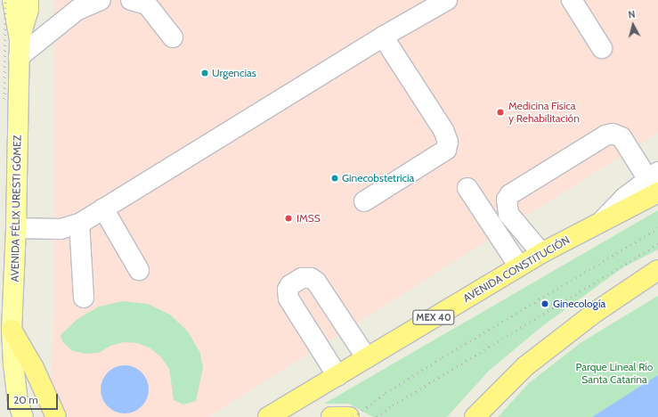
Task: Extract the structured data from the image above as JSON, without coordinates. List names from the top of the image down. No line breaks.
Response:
{"streets":{"highway":["AVENIDA CONSTITUCIÓN","MEX 40"],"main road":["AVENIDA FÉLIX URESTI GÓMEZ"]},"parks":["Parque Lineal Río Santa Catarina"],"places":["Urgencias","Medicina Física y Rehabilitación","Ginecobstetricia","IMSS","Ginecología"],"scale_bar":"20 m","north":"top"}
